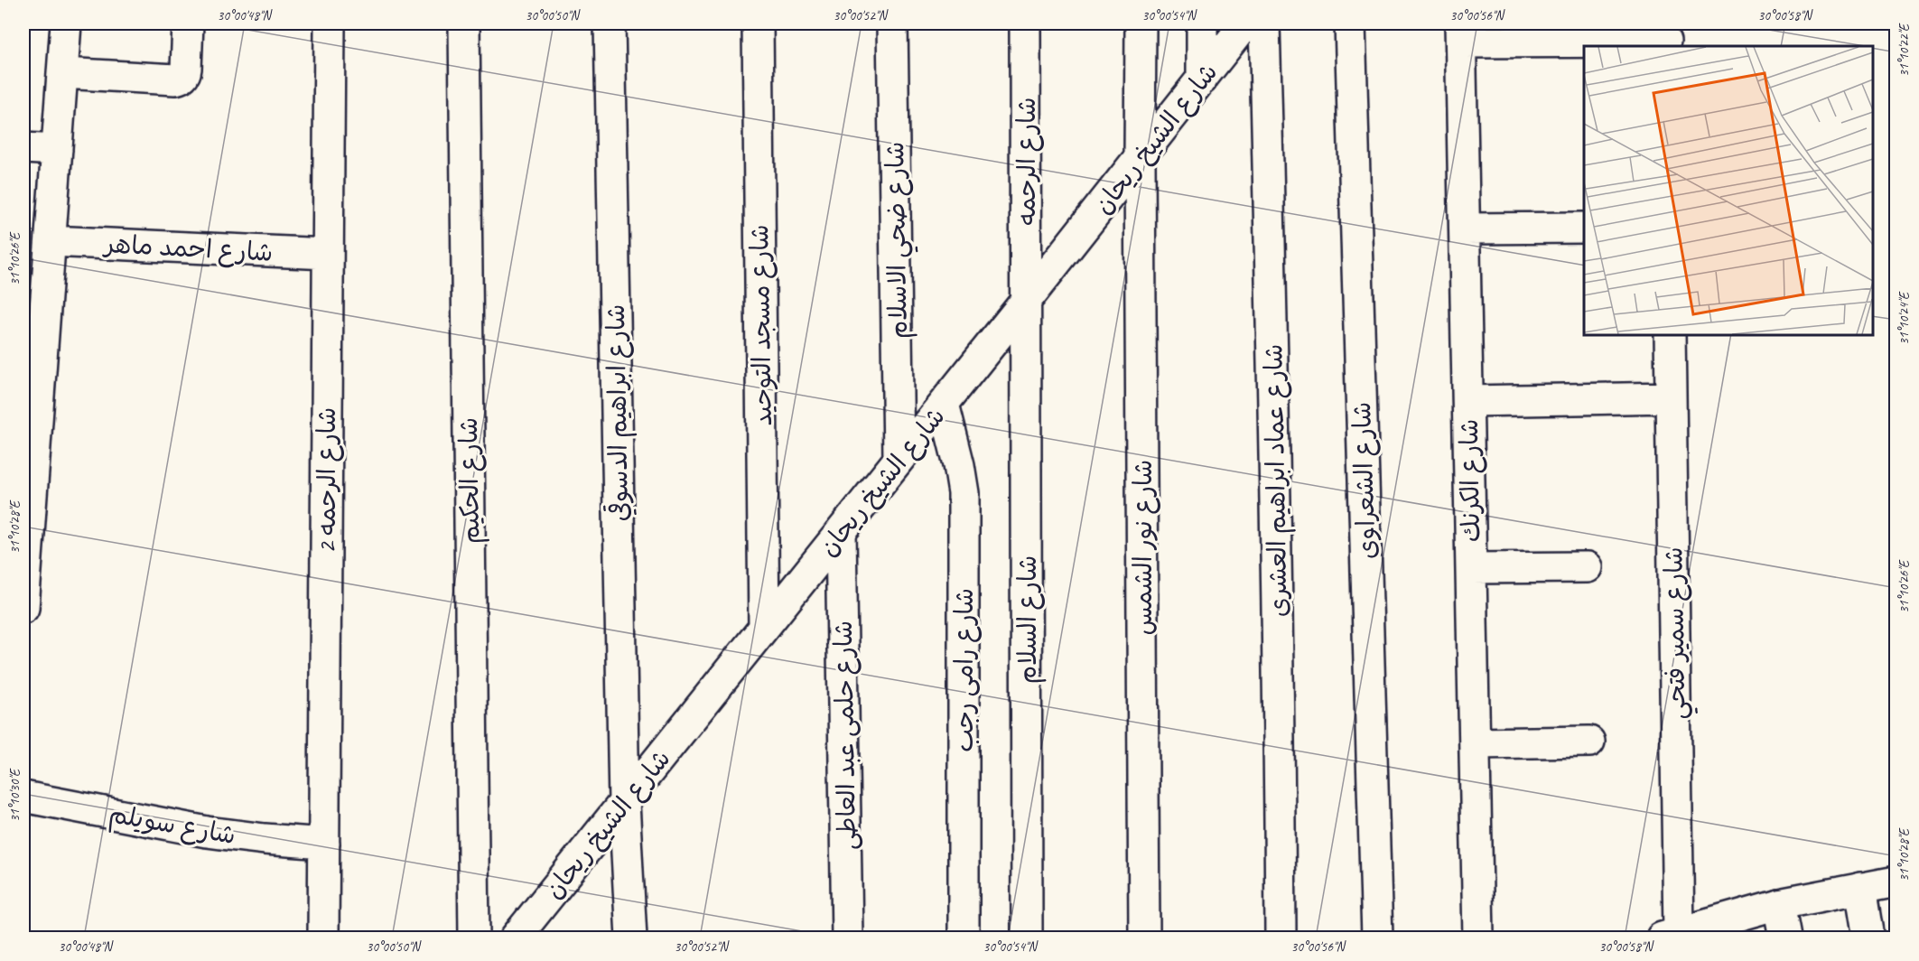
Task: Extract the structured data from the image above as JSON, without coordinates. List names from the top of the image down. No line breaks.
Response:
{"streets":{"street":["شارع الشيخ ريحان","شارع الرحمه","شارع ضحي الاسلام","شارع احمد ماهر","شارع مسجد التوحيد","شارع ابراهيم الدسوقي","شارع الرحمه 2","شارع الحكيم","شارع عماد ابراهيم العشرى","شارع الشعراوى","شارع الكرنك","شارع نور الشمس","شارع السلام","شارع سمير فتحي","شارع رامى رجب","شارع حلمى عبد العاطى","شارع سويلم"]},"crossings":[["شارع الشيخ ريحان","شارع الرحمه"],["شارع الشيخ ريحان","شارع ضحي الاسلام"],["شارع الشيخ ريحان","شارع مسجد التوحيد"],["شارع الشيخ ريحان","شارع ابراهيم الدسوقي"],["شارع الشيخ ريحان","شارع نور الشمس"],["شارع الشيخ ريحان","شارع السلام"],["شارع الشيخ ريحان","شارع رامى رجب"],["شارع الشيخ ريحان","شارع حلمى عبد العاطى"],["شارع الرحمه","شارع السلام"],["شارع احمد ماهر","شارع الرحمه 2"],["شارع الرحمه 2","شارع سويلم"]],"coordinates":["30°00'48\"N","30°00'50\"N","30°00'52\"N","30°00'54\"N","30°00'56\"N","30°00'58\"N","31°10'22\"E","31°10'26\"E","31°10'24\"E","31°10'28\"E","31°10'30\"E"]}
